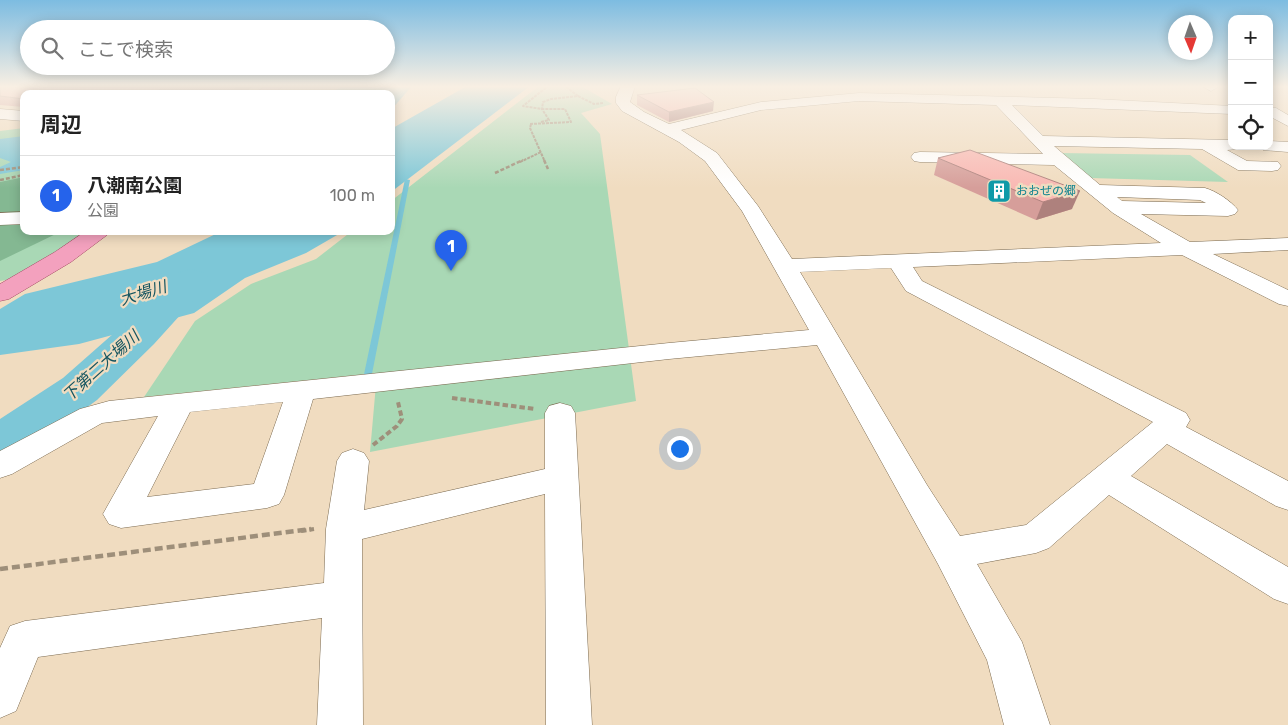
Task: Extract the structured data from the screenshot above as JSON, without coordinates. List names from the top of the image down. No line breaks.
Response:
{"water":["大場川","下第二大場川"],"places":{"building":["おおぜの郷"]},"north":"bottom","page":{"map_buttons":["+","−"],"search":"ここで検索","heading":"周辺","list":[{"mark":"1","name":"八潮南公園","note":"公園","value":"100 m"}],"pins":"1"}}
